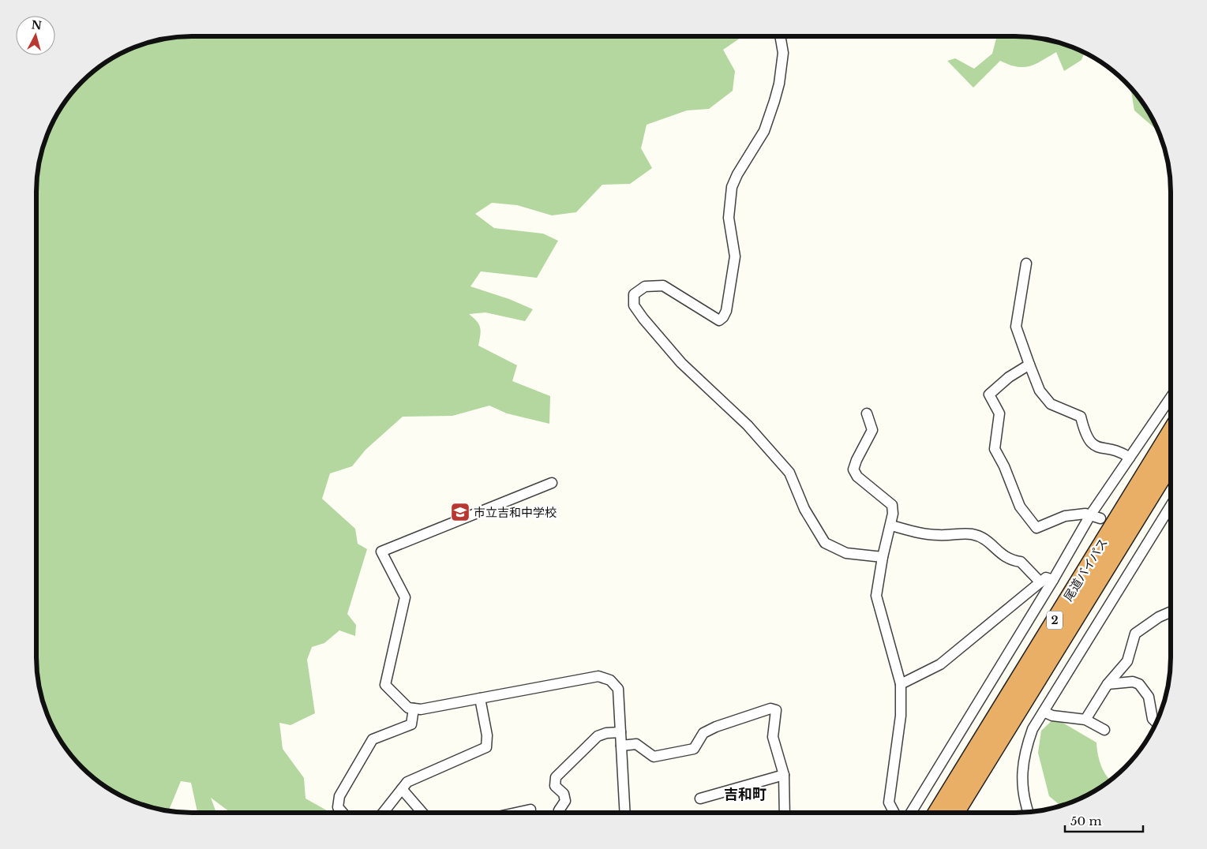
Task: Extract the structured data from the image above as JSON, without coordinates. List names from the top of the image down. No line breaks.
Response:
{"streets":{"highway":["尾道バイパス","2"]},"districts":["吉和町"],"places":{"school or university":["市立吉和中学校"]},"scale_bar":"50 m","north":"top"}
